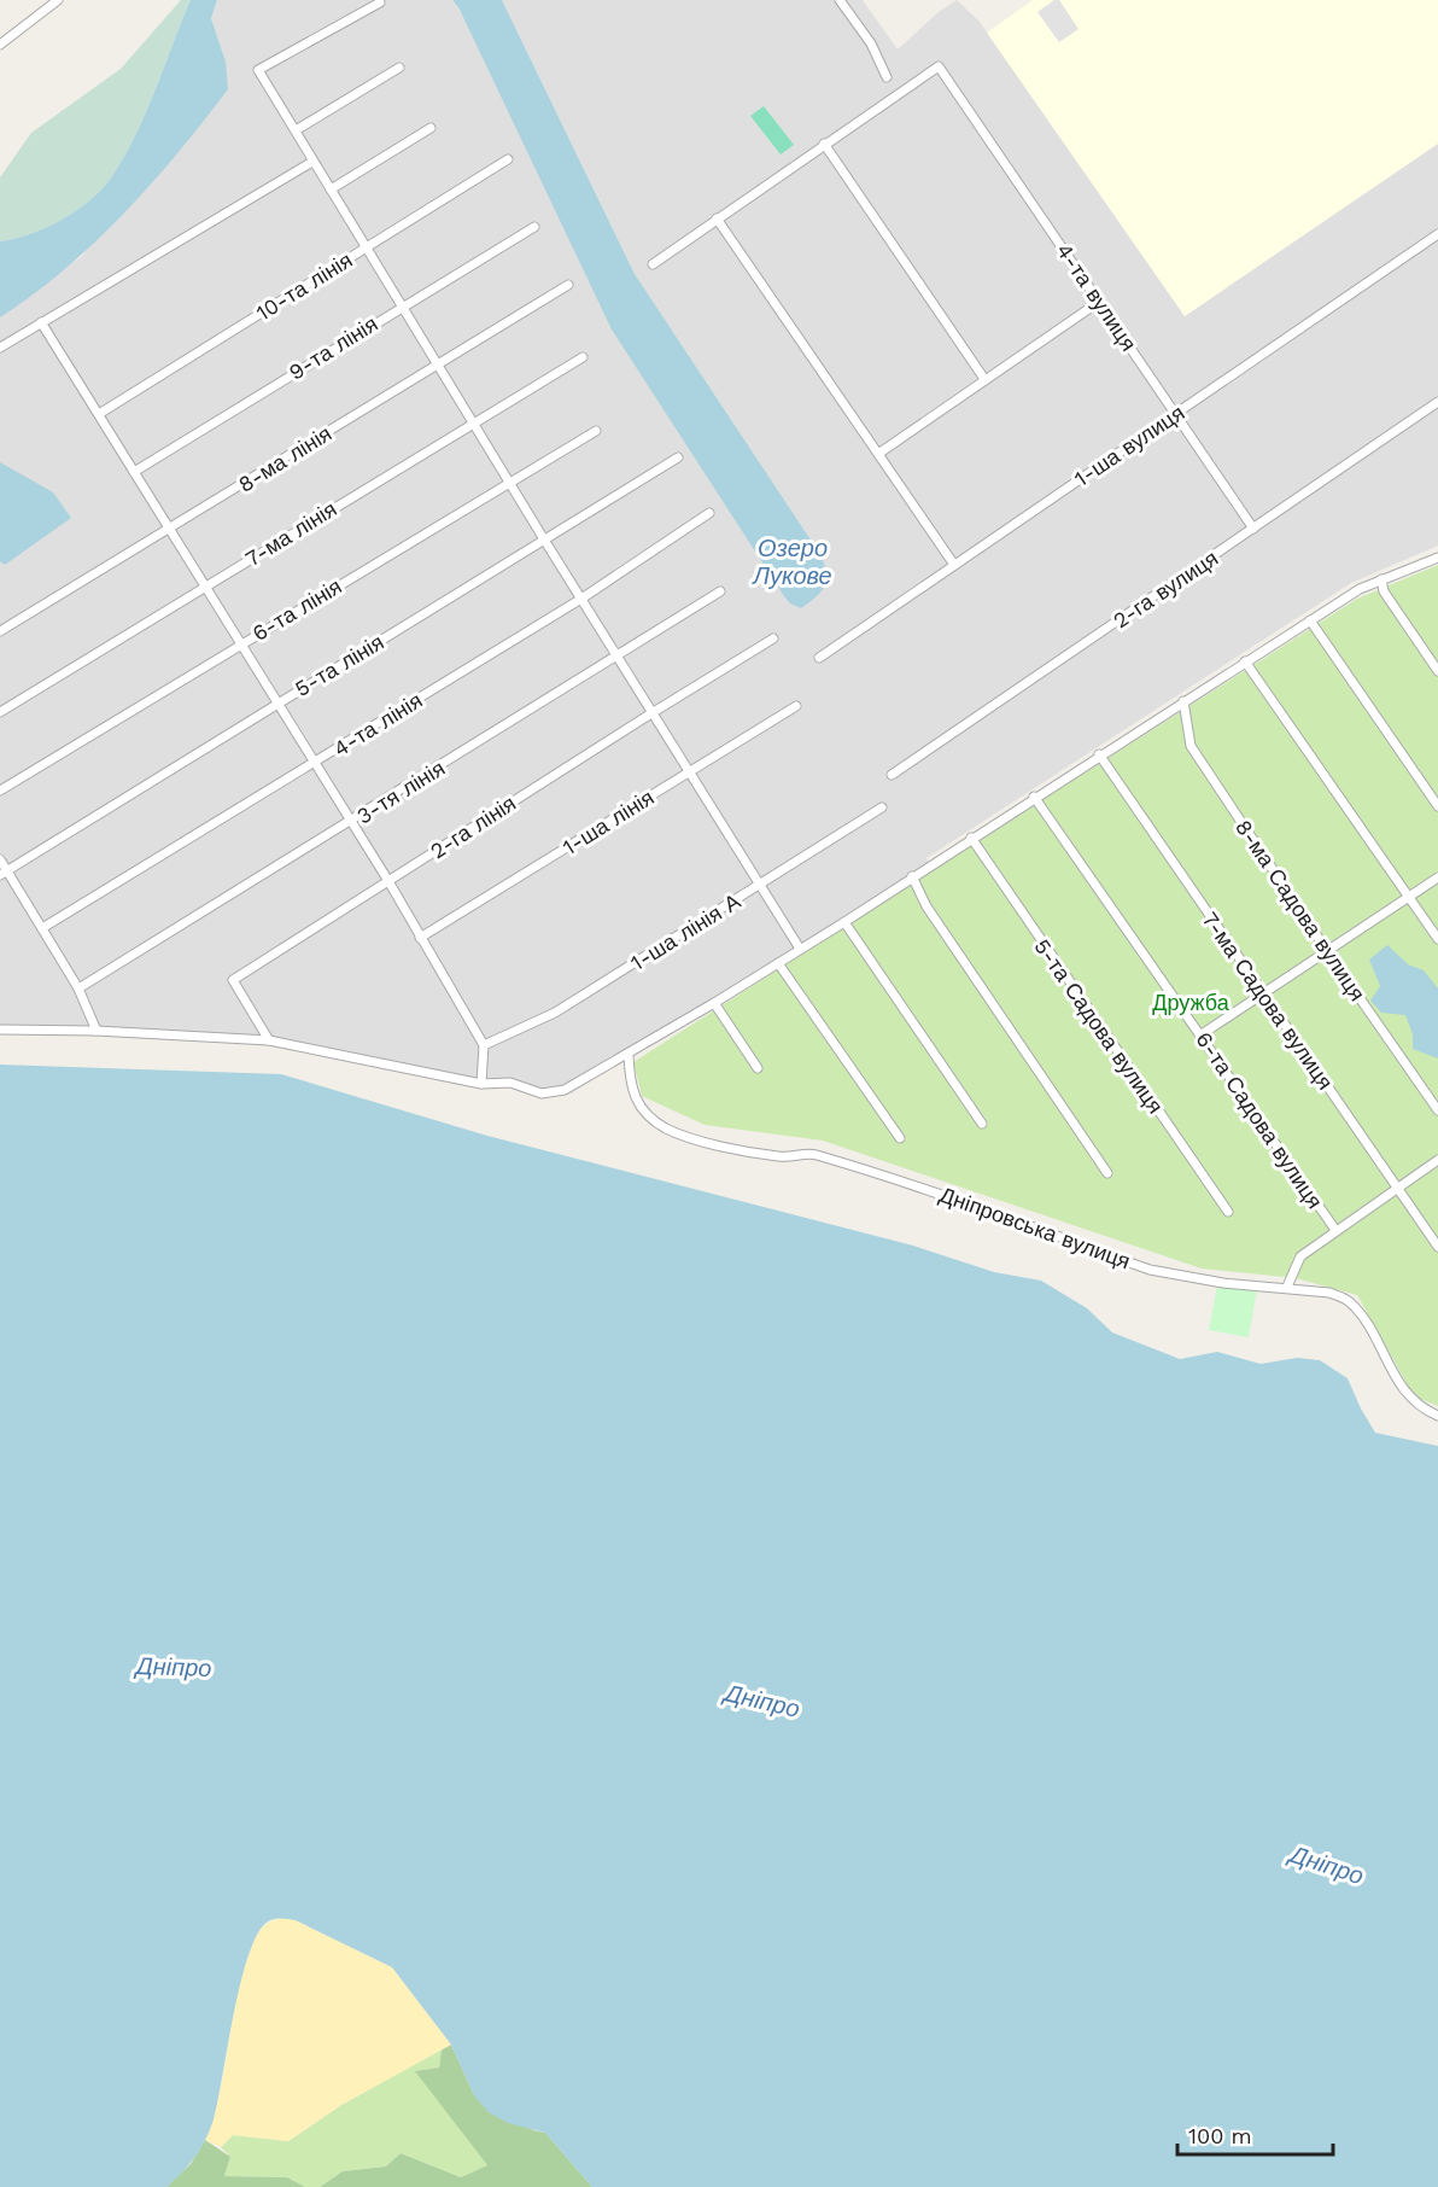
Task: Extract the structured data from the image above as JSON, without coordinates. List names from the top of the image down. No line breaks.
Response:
{"streets":{"street":["10-та лінія","4-та вулиця","9-та лінія","1-ша вулиця","8-ма лінія","7-ма лінія","2-га вулиця","6-та лінія","5-та лінія","4-та лінія","3-тя лінія","1-ша лінія","2-га лінія","8-ма Садова вулиця","1-ша лінія А","7-ма Садова вулиця","5-та Садова вулиця","6-та Садова вулиця","Дніпровська вулиця"]},"crossings":[["4-та вулиця","1-ша вулиця"],["4-та вулиця","2-га вулиця"]],"water":["Озеро Лукове","Дніпро"],"parks":["Дружба"],"scale_bar":"100 m"}
